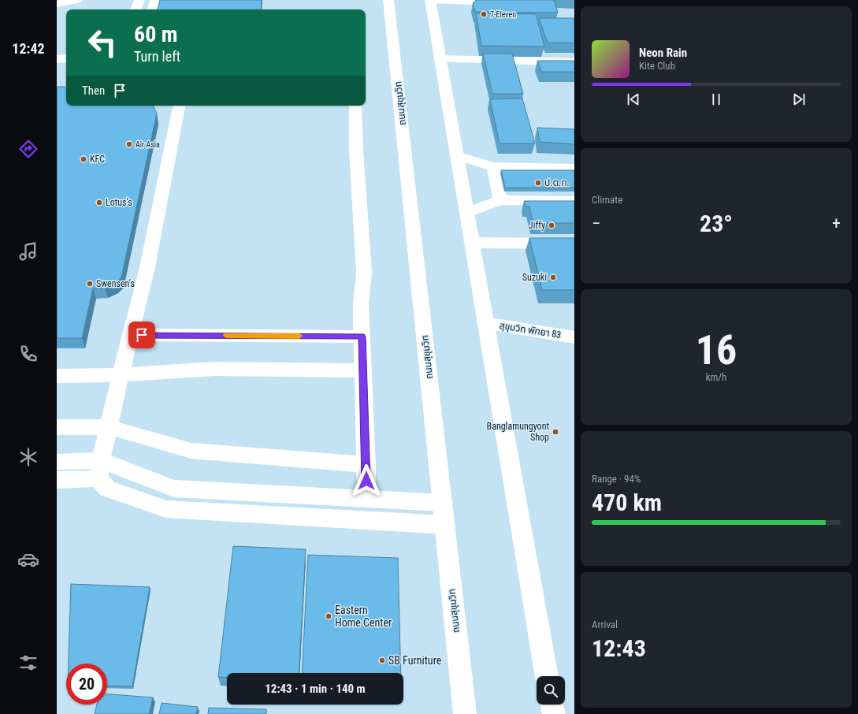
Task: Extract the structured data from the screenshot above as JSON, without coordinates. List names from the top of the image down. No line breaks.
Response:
{"streets":{"main road":["ถนนสุขุมวิท","สุขุมวิท พัทยา 83"]},"places":["7-Eleven","Air Asia","KFC","ป.ต.ท.","Lotus's","Jiffy","Suzuki","Swensen's","Banglamungyont Shop","Eastern Home Center","SB Furniture"],"page":{"tabs":"12:42","turn":["60 m","Turn left"],"song":["Neon Rain","Kite Club"],"then":"Then","tile":["Climate",["16","km/h"],["Range · 94%","470 km"],["Arrival","12:43"]],"heat":["−","23°","+"],"limit":"20","trip":"12:43 · 1 min · 140 m"}}
